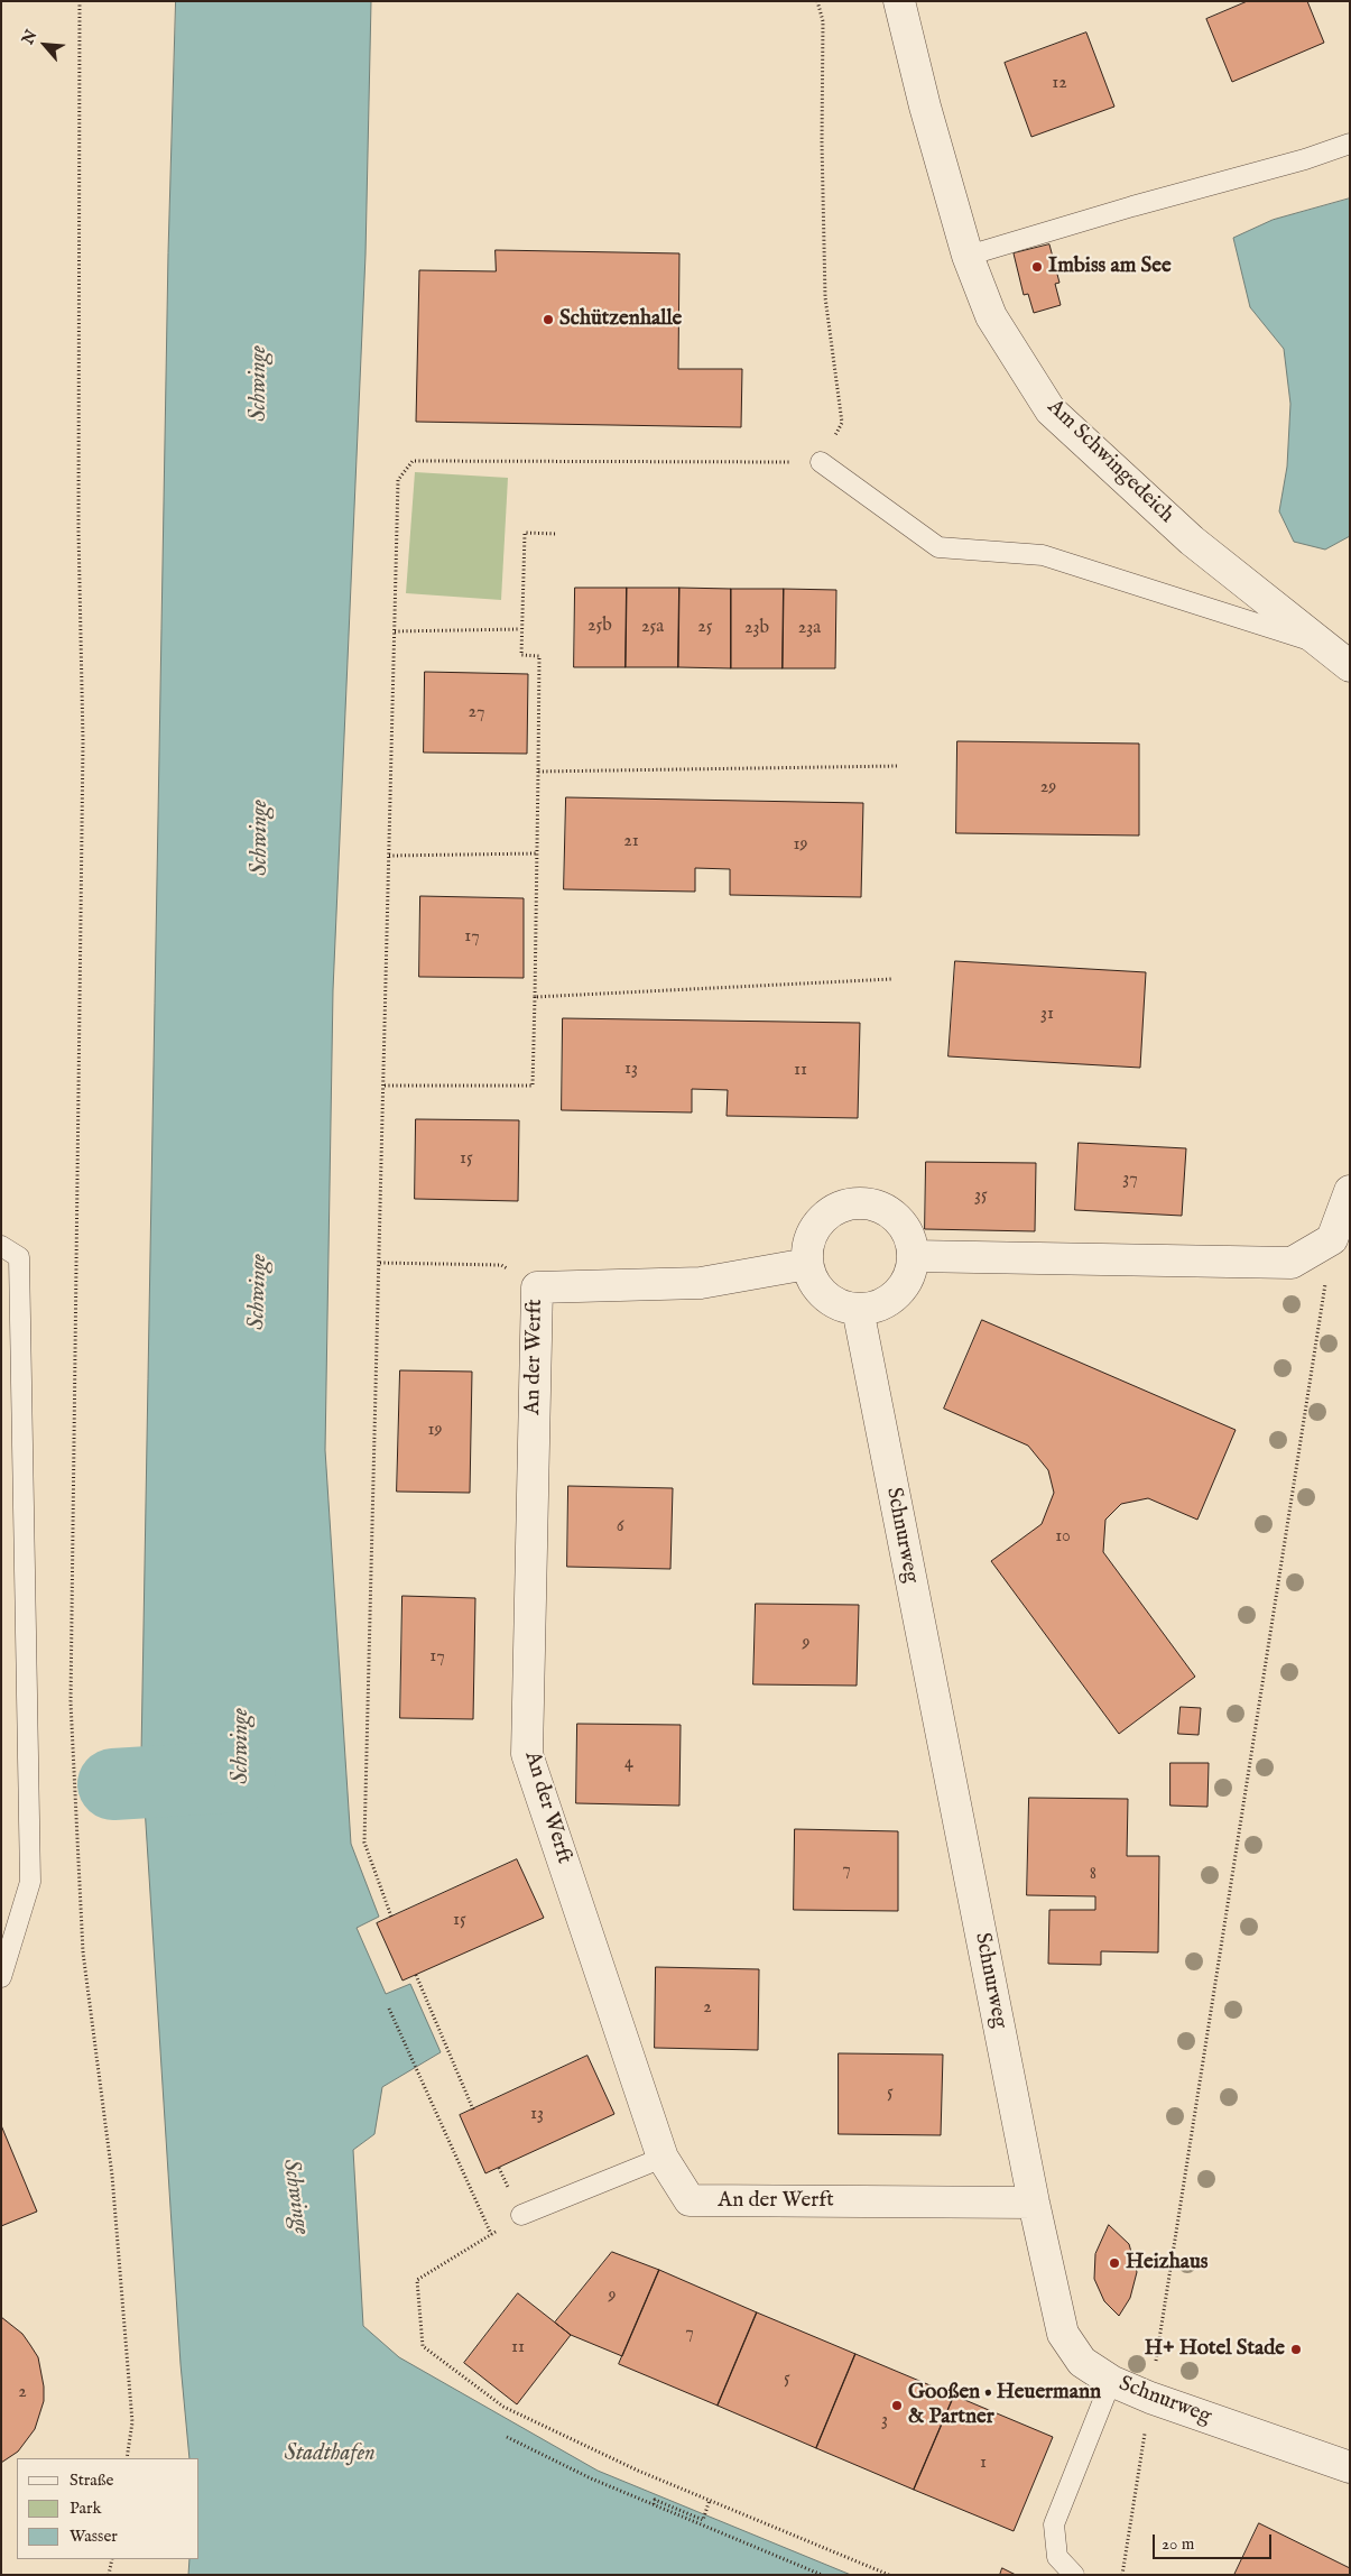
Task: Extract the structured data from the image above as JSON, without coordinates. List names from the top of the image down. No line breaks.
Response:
{"streets":{"street":["Am Schwingedeich","An der Werft","Schnurweg"]},"crossings":[["An der Werft","Schnurweg"]],"water":["Schwinge","Stadthafen"],"places":["Imbiss am See","Schützenhalle","Heizhaus","H+ Hotel Stade","Gooßen • Heuermann & Partner"],"house_numbers":["12","25b","25a","25","23b","23a","27","29","21","19","17","31","13","11","15","37","35","19","6","10","9","17","4","7","8","15","2","5","13","9","7","11","5","2","3","1"],"legend":["Straße","Park","Wasser"],"scale_bar":"20 m","north":"top left"}
